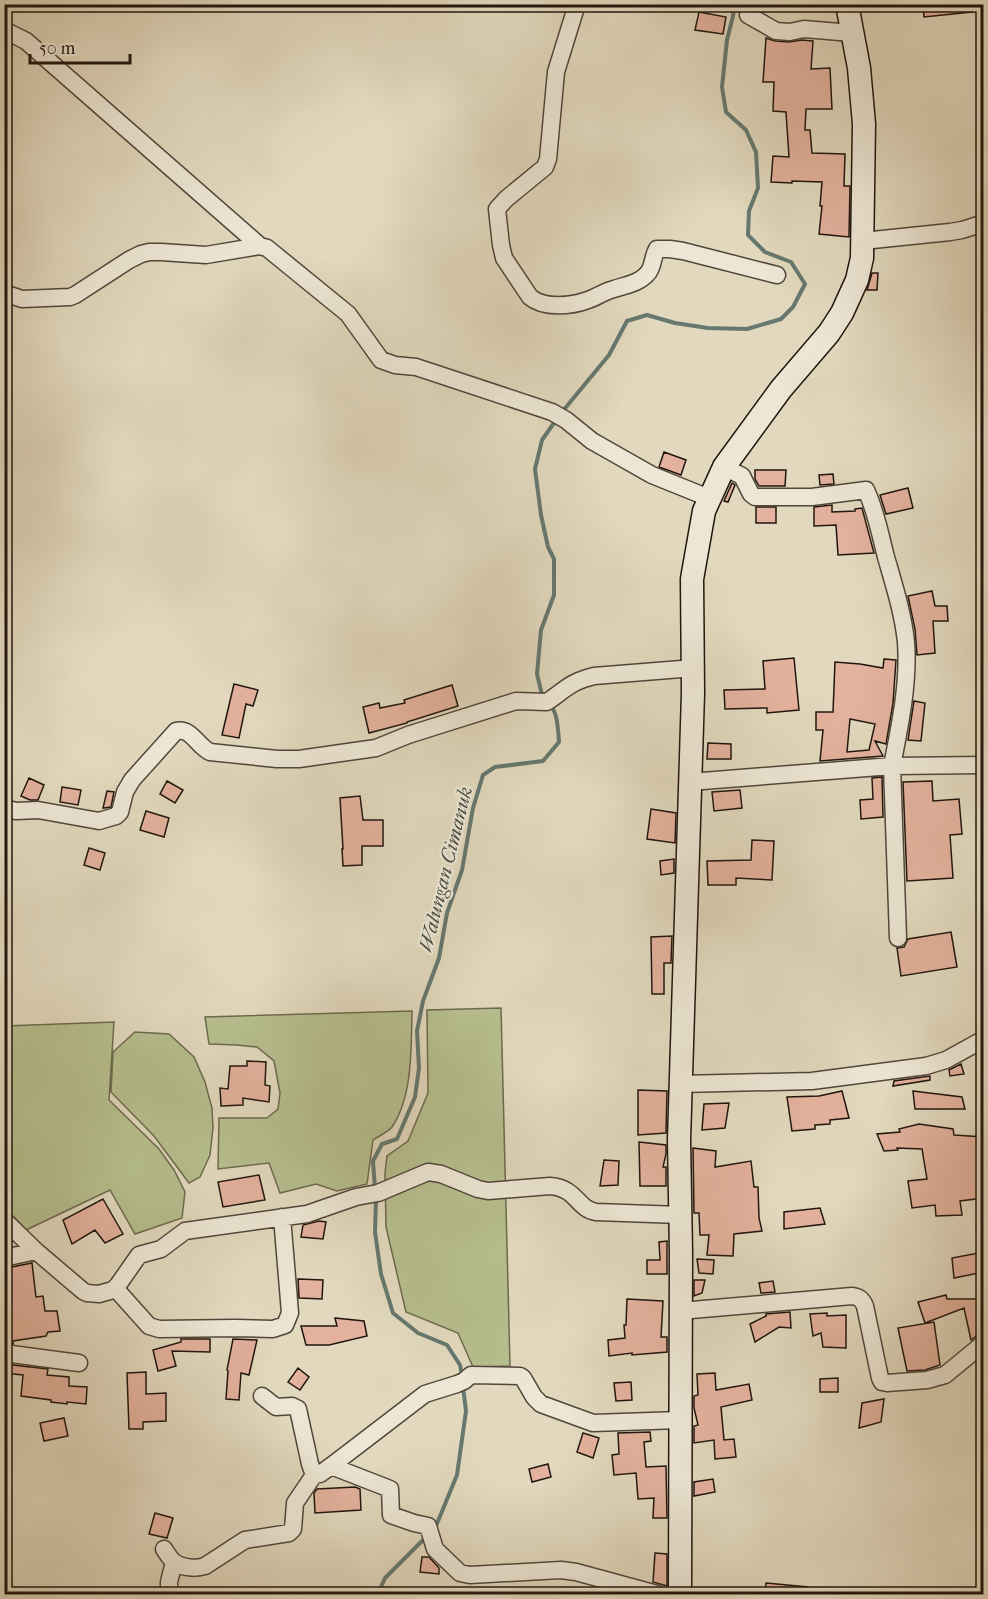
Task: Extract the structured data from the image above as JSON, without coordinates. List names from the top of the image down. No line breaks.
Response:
{"water":["Walungan Cimanuk"],"scale_bar":"50 m"}
